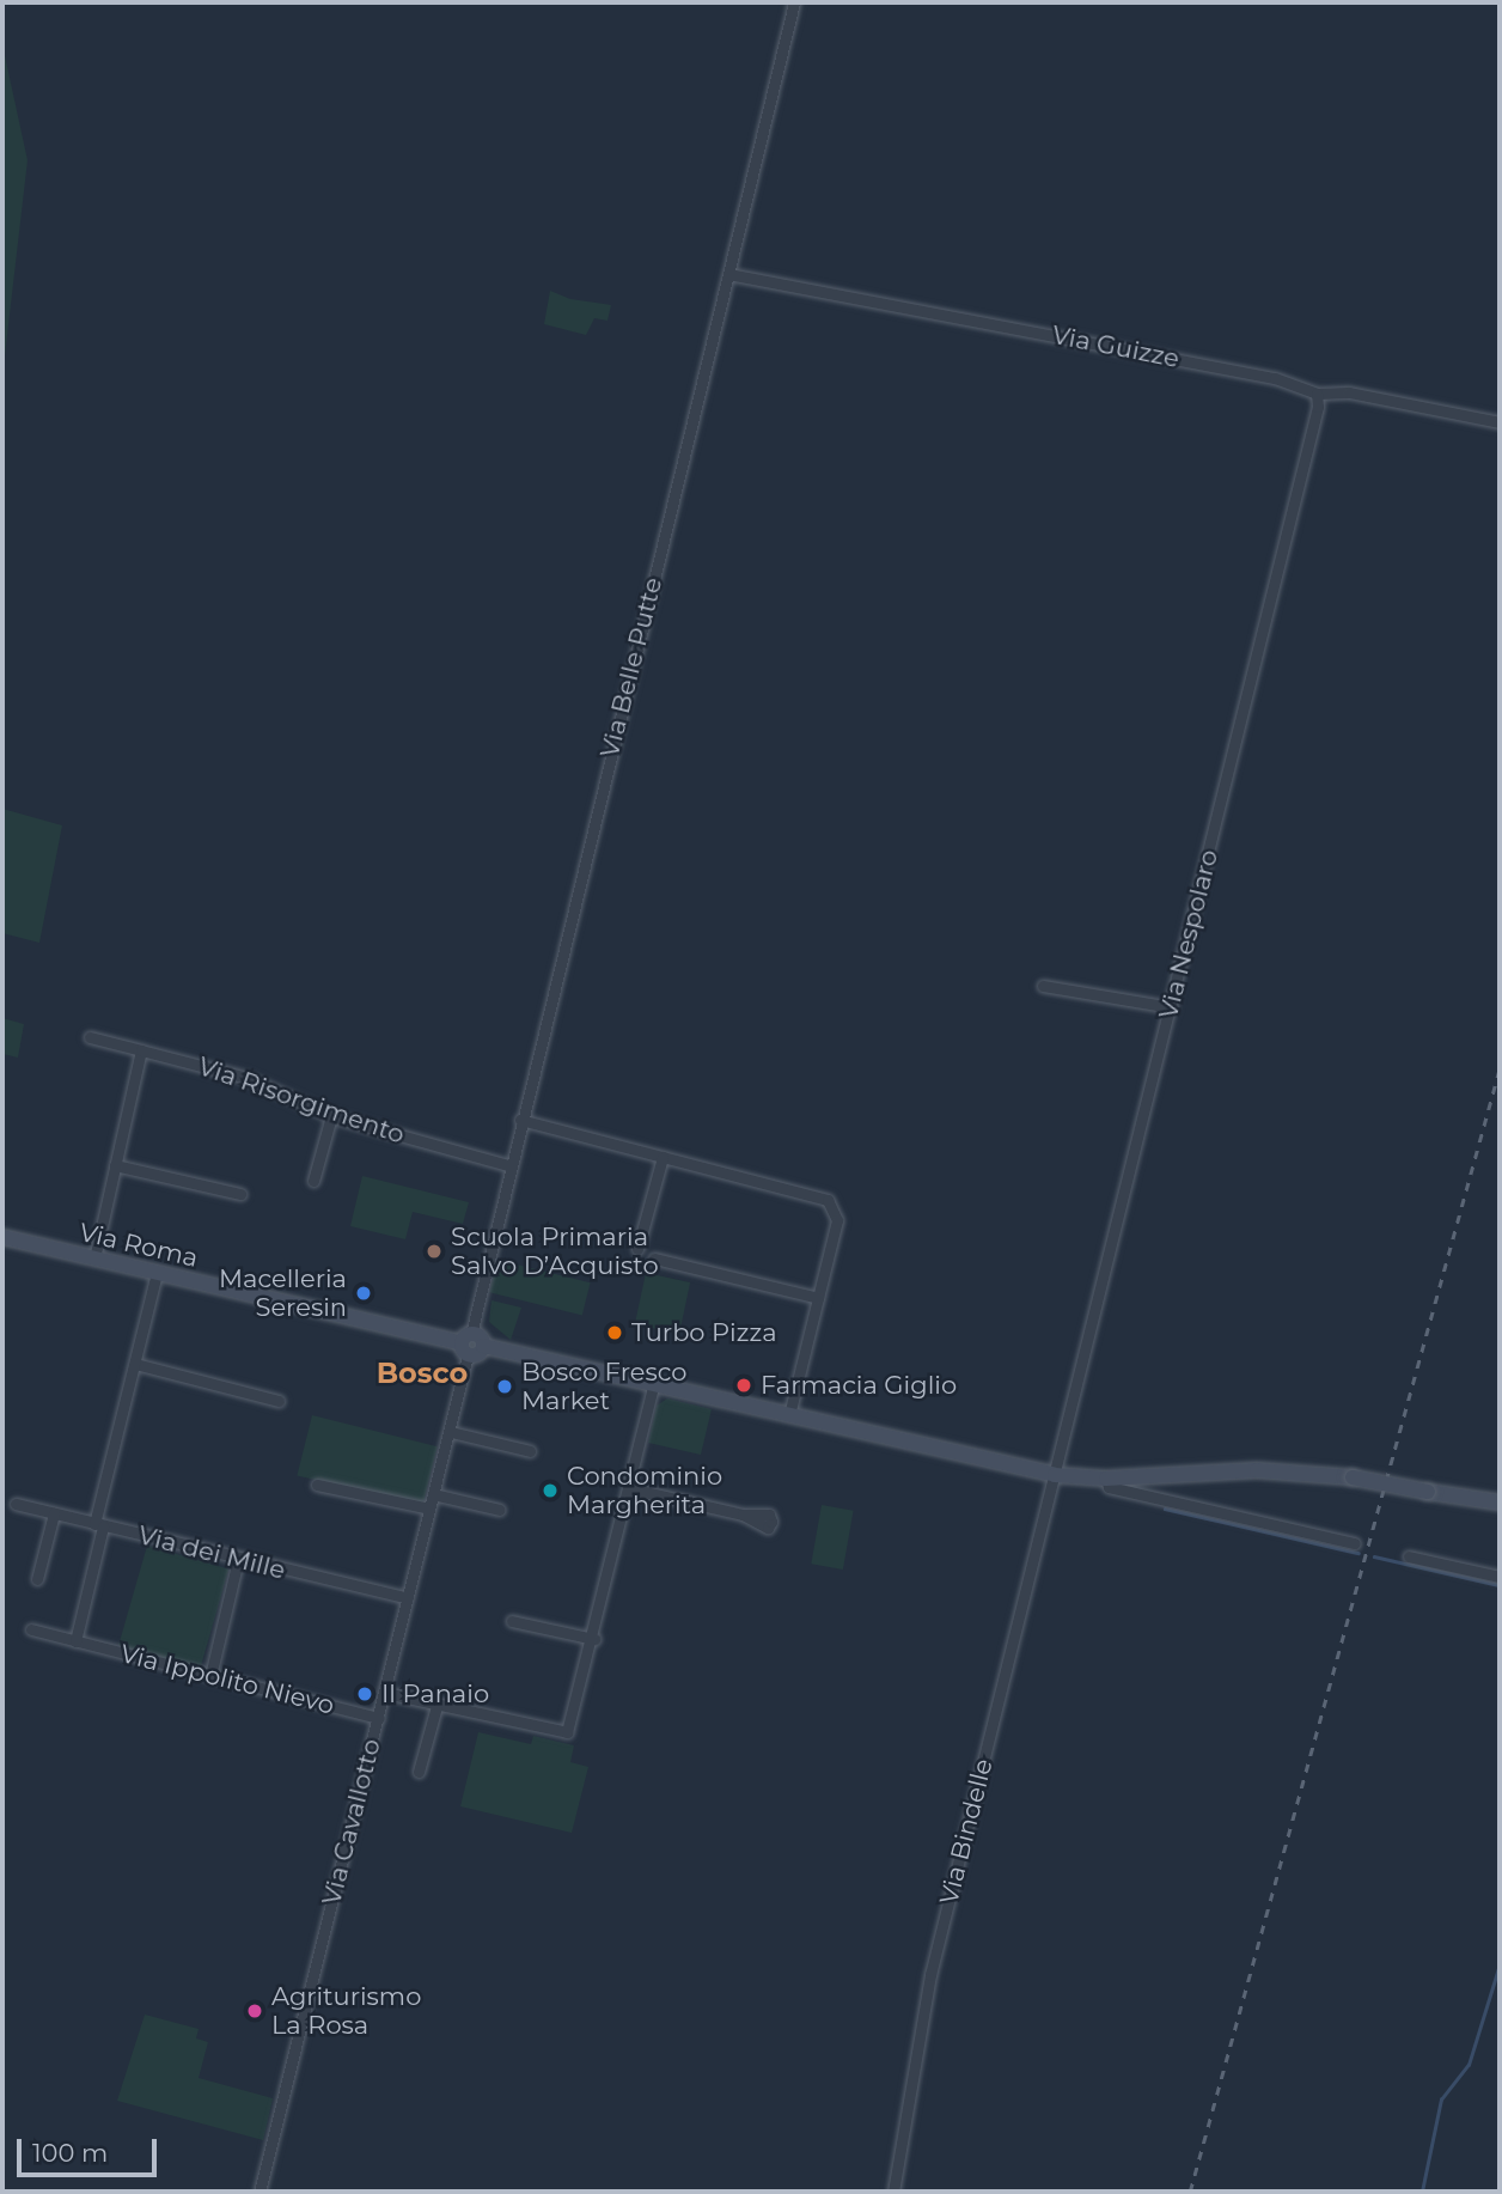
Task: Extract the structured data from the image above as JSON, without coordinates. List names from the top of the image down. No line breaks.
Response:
{"streets":{"street":["Via Guizze","Via Belle Putte","Via Nespolaro","Via Risorgimento","Via Roma","Via dei Mille","Via Ippolito Nievo","Via Cavallotto","Via Bindelle"]},"crossings":[["Via Guizze","Via Belle Putte"],["Via Guizze","Via Nespolaro"],["Via Belle Putte","Via Risorgimento"],["Via Belle Putte","Via Roma"],["Via Belle Putte","Via Cavallotto"],["Via Nespolaro","Via Bindelle"],["Via Roma","Via Cavallotto"],["Via dei Mille","Via Cavallotto"],["Via Ippolito Nievo","Via Cavallotto"]],"districts":["Bosco"],"places":["Scuola Primaria Salvo D’Acquisto","Macelleria Seresin","Turbo Pizza","Farmacia Giglio","Bosco Fresco Market","Condominio Margherita","Il Panaio","Agriturismo La Rosa"],"scale_bar":"100 m"}
